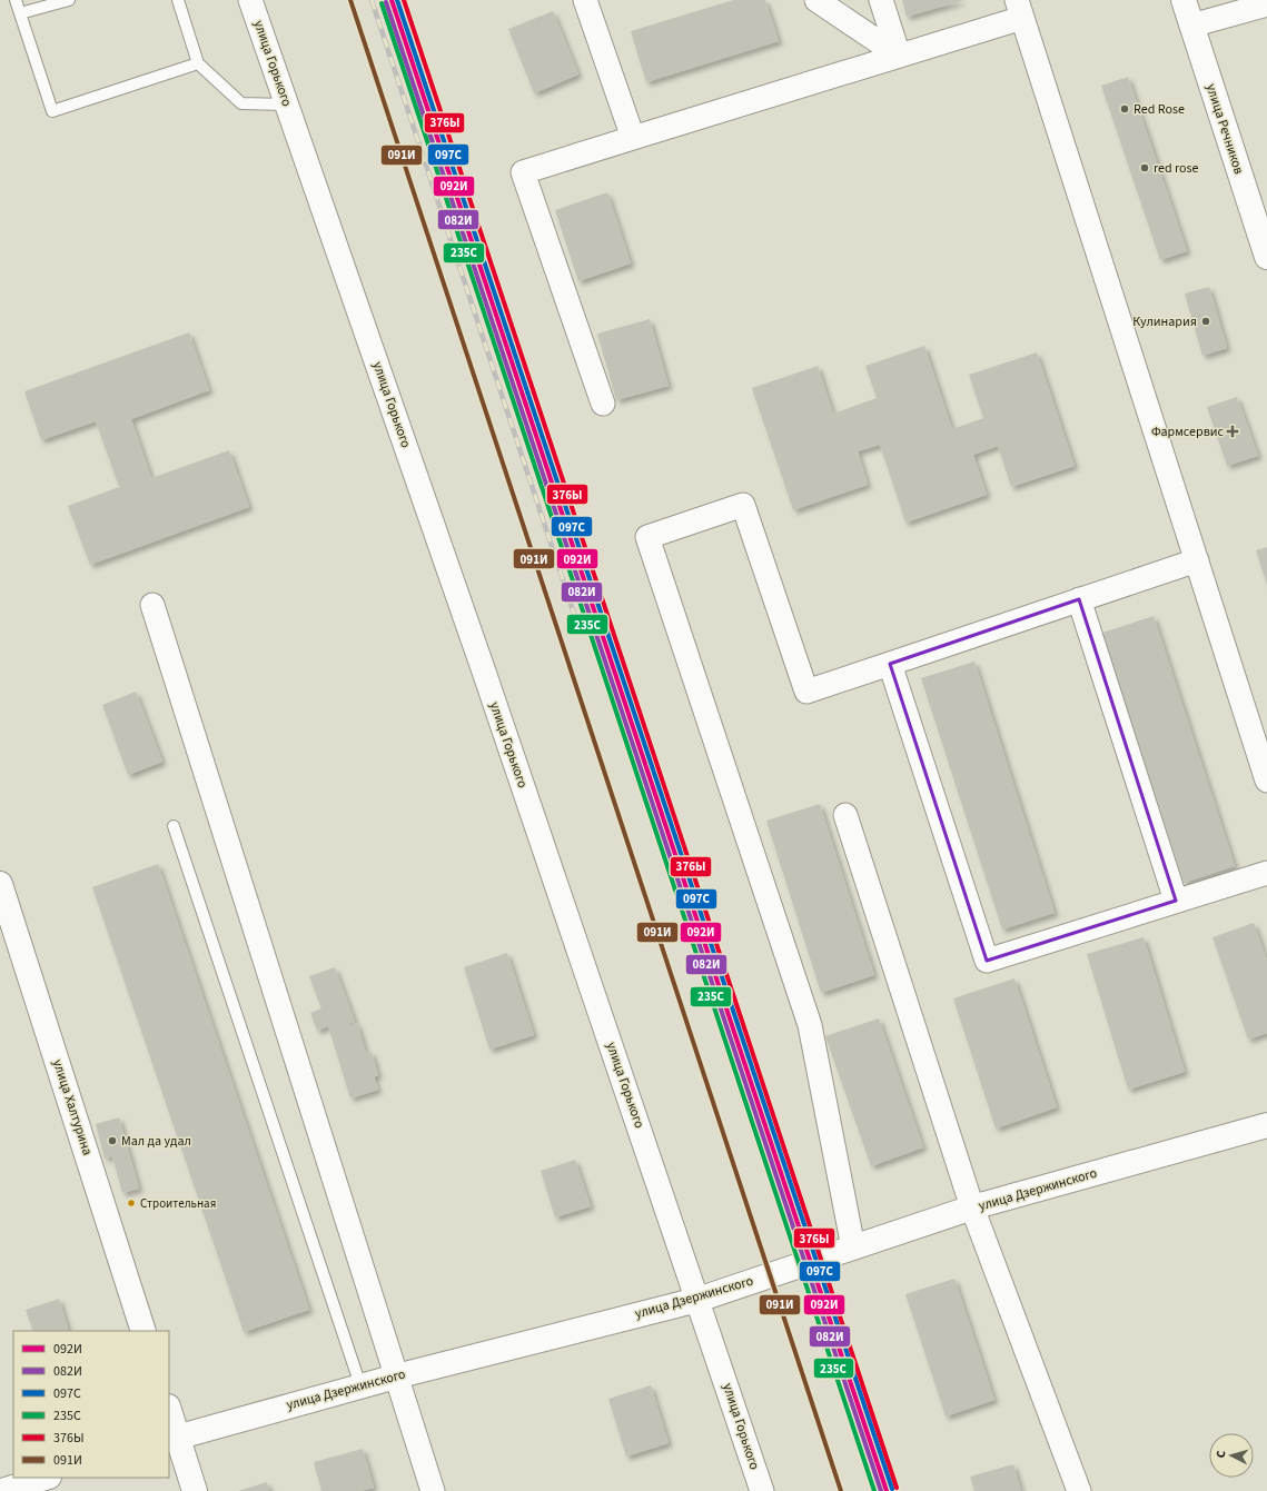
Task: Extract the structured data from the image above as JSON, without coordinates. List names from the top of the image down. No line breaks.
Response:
{"streets":{"street":["улица Горького","улица Речников","улица Халтурина","улица Дзержинского"]},"crossings":[["улица Горького","улица Дзержинского"]],"places":{"other":["Red Rose","red rose","Кулинария","Мал да удал","Строительная"],"health":["Фармсервис"]},"lines":["transit line 092И","transit line 097С","transit line 376Ы","transit line 091И","transit line 082И","transit line 235С"],"legend":["092И","082И","097С","235С","376Ы","091И"],"north":"left"}
